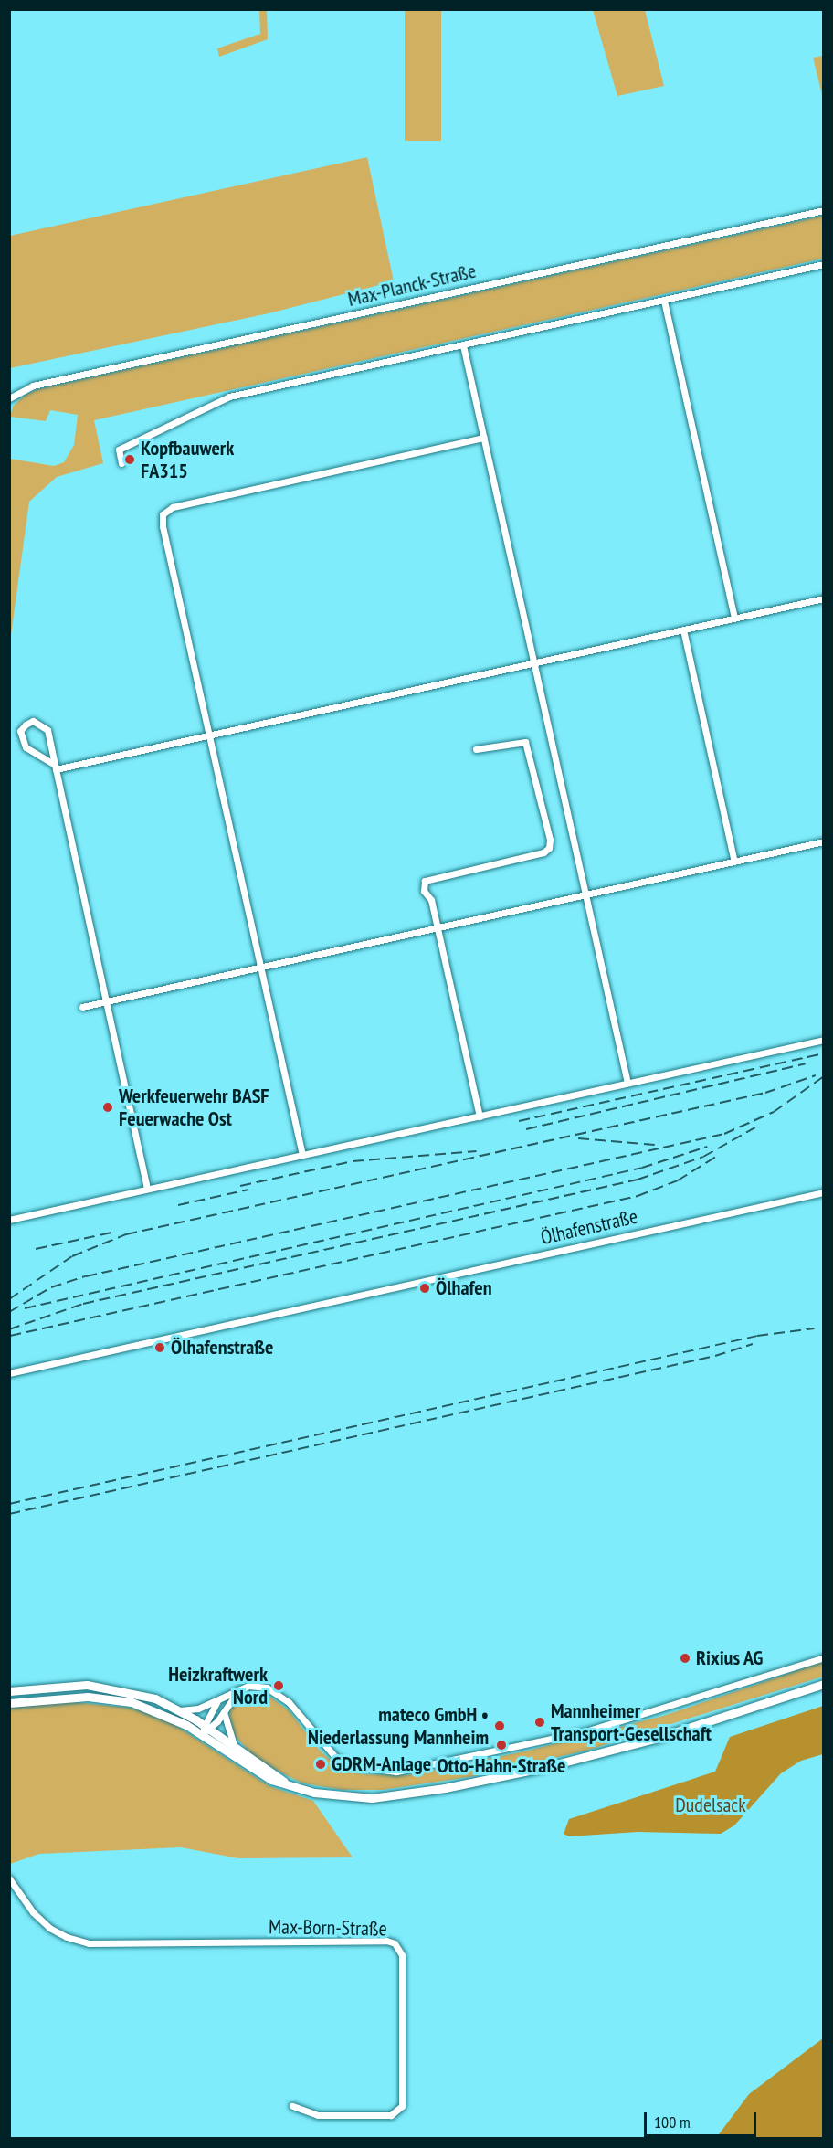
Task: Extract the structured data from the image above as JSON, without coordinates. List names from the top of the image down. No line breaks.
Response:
{"streets":{"street":["Max-Planck-Straße","Ölhafenstraße","Max-Born-Straße"]},"parks":["Dudelsack"],"places":["Kopfbauwerk FA315","Werkfeuerwehr BASF Feuerwache Ost","Ölhafen","Ölhafenstraße","Rixius AG","Heizkraftwerk Nord","Mannheimer Transport-Gesellschaft","mateco GmbH • Niederlassung Mannheim","Otto-Hahn-Straße","GDRM-Anlage"],"scale_bar":"100 m"}
